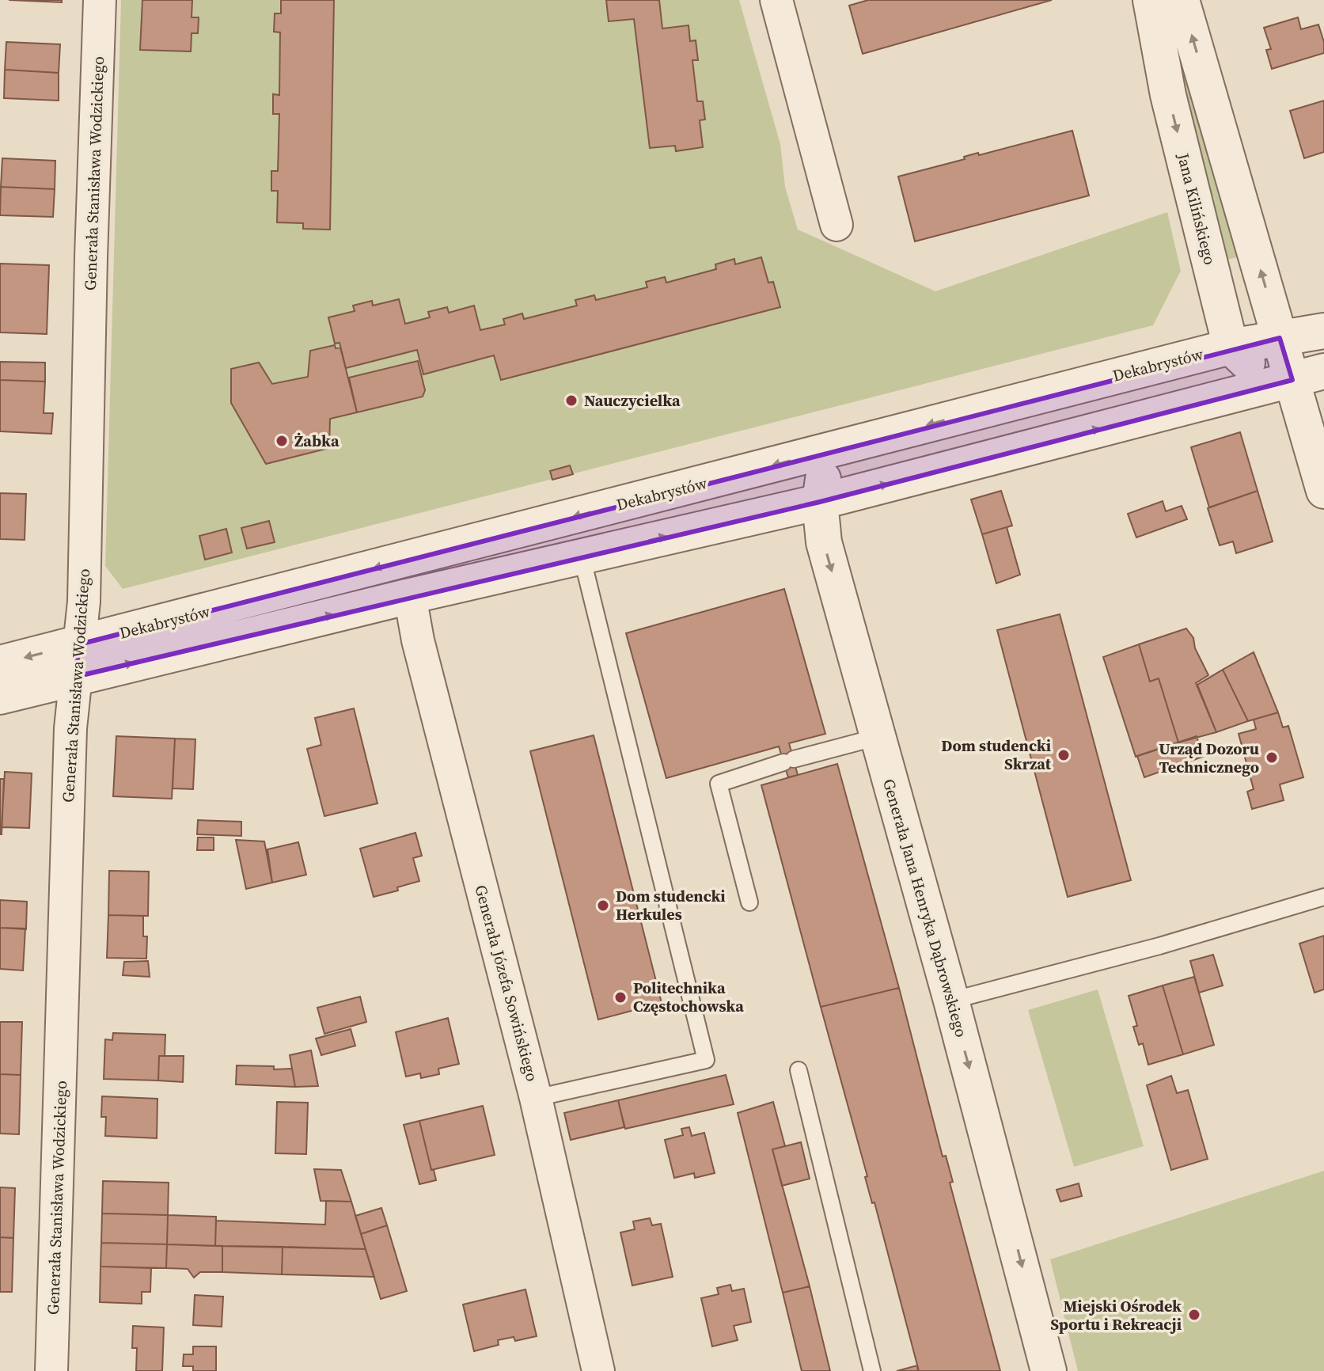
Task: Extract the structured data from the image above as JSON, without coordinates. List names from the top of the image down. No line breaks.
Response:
{"streets":{"street":["Generała Stanisława Wodzickiego","Jana Kilińskiego","Dekabrystów","Generała Jana Henryka Dąbrowskiego","Generała Józefa Sowińskiego"]},"crossings":[["Generała Stanisława Wodzickiego","Dekabrystów"],["Jana Kilińskiego","Dekabrystów"],["Dekabrystów","Generała Jana Henryka Dąbrowskiego"],["Dekabrystów","Generała Józefa Sowińskiego"]],"one_way":["Generała Jana Henryka Dąbrowskiego"],"places":["Nauczycielka","Żabka","Dom studencki Skrzat","Urząd Dozoru Technicznego","Dom studencki Herkules","Politechnika Częstochowska","Miejski Ośrodek Sportu i Rekreacji"]}
